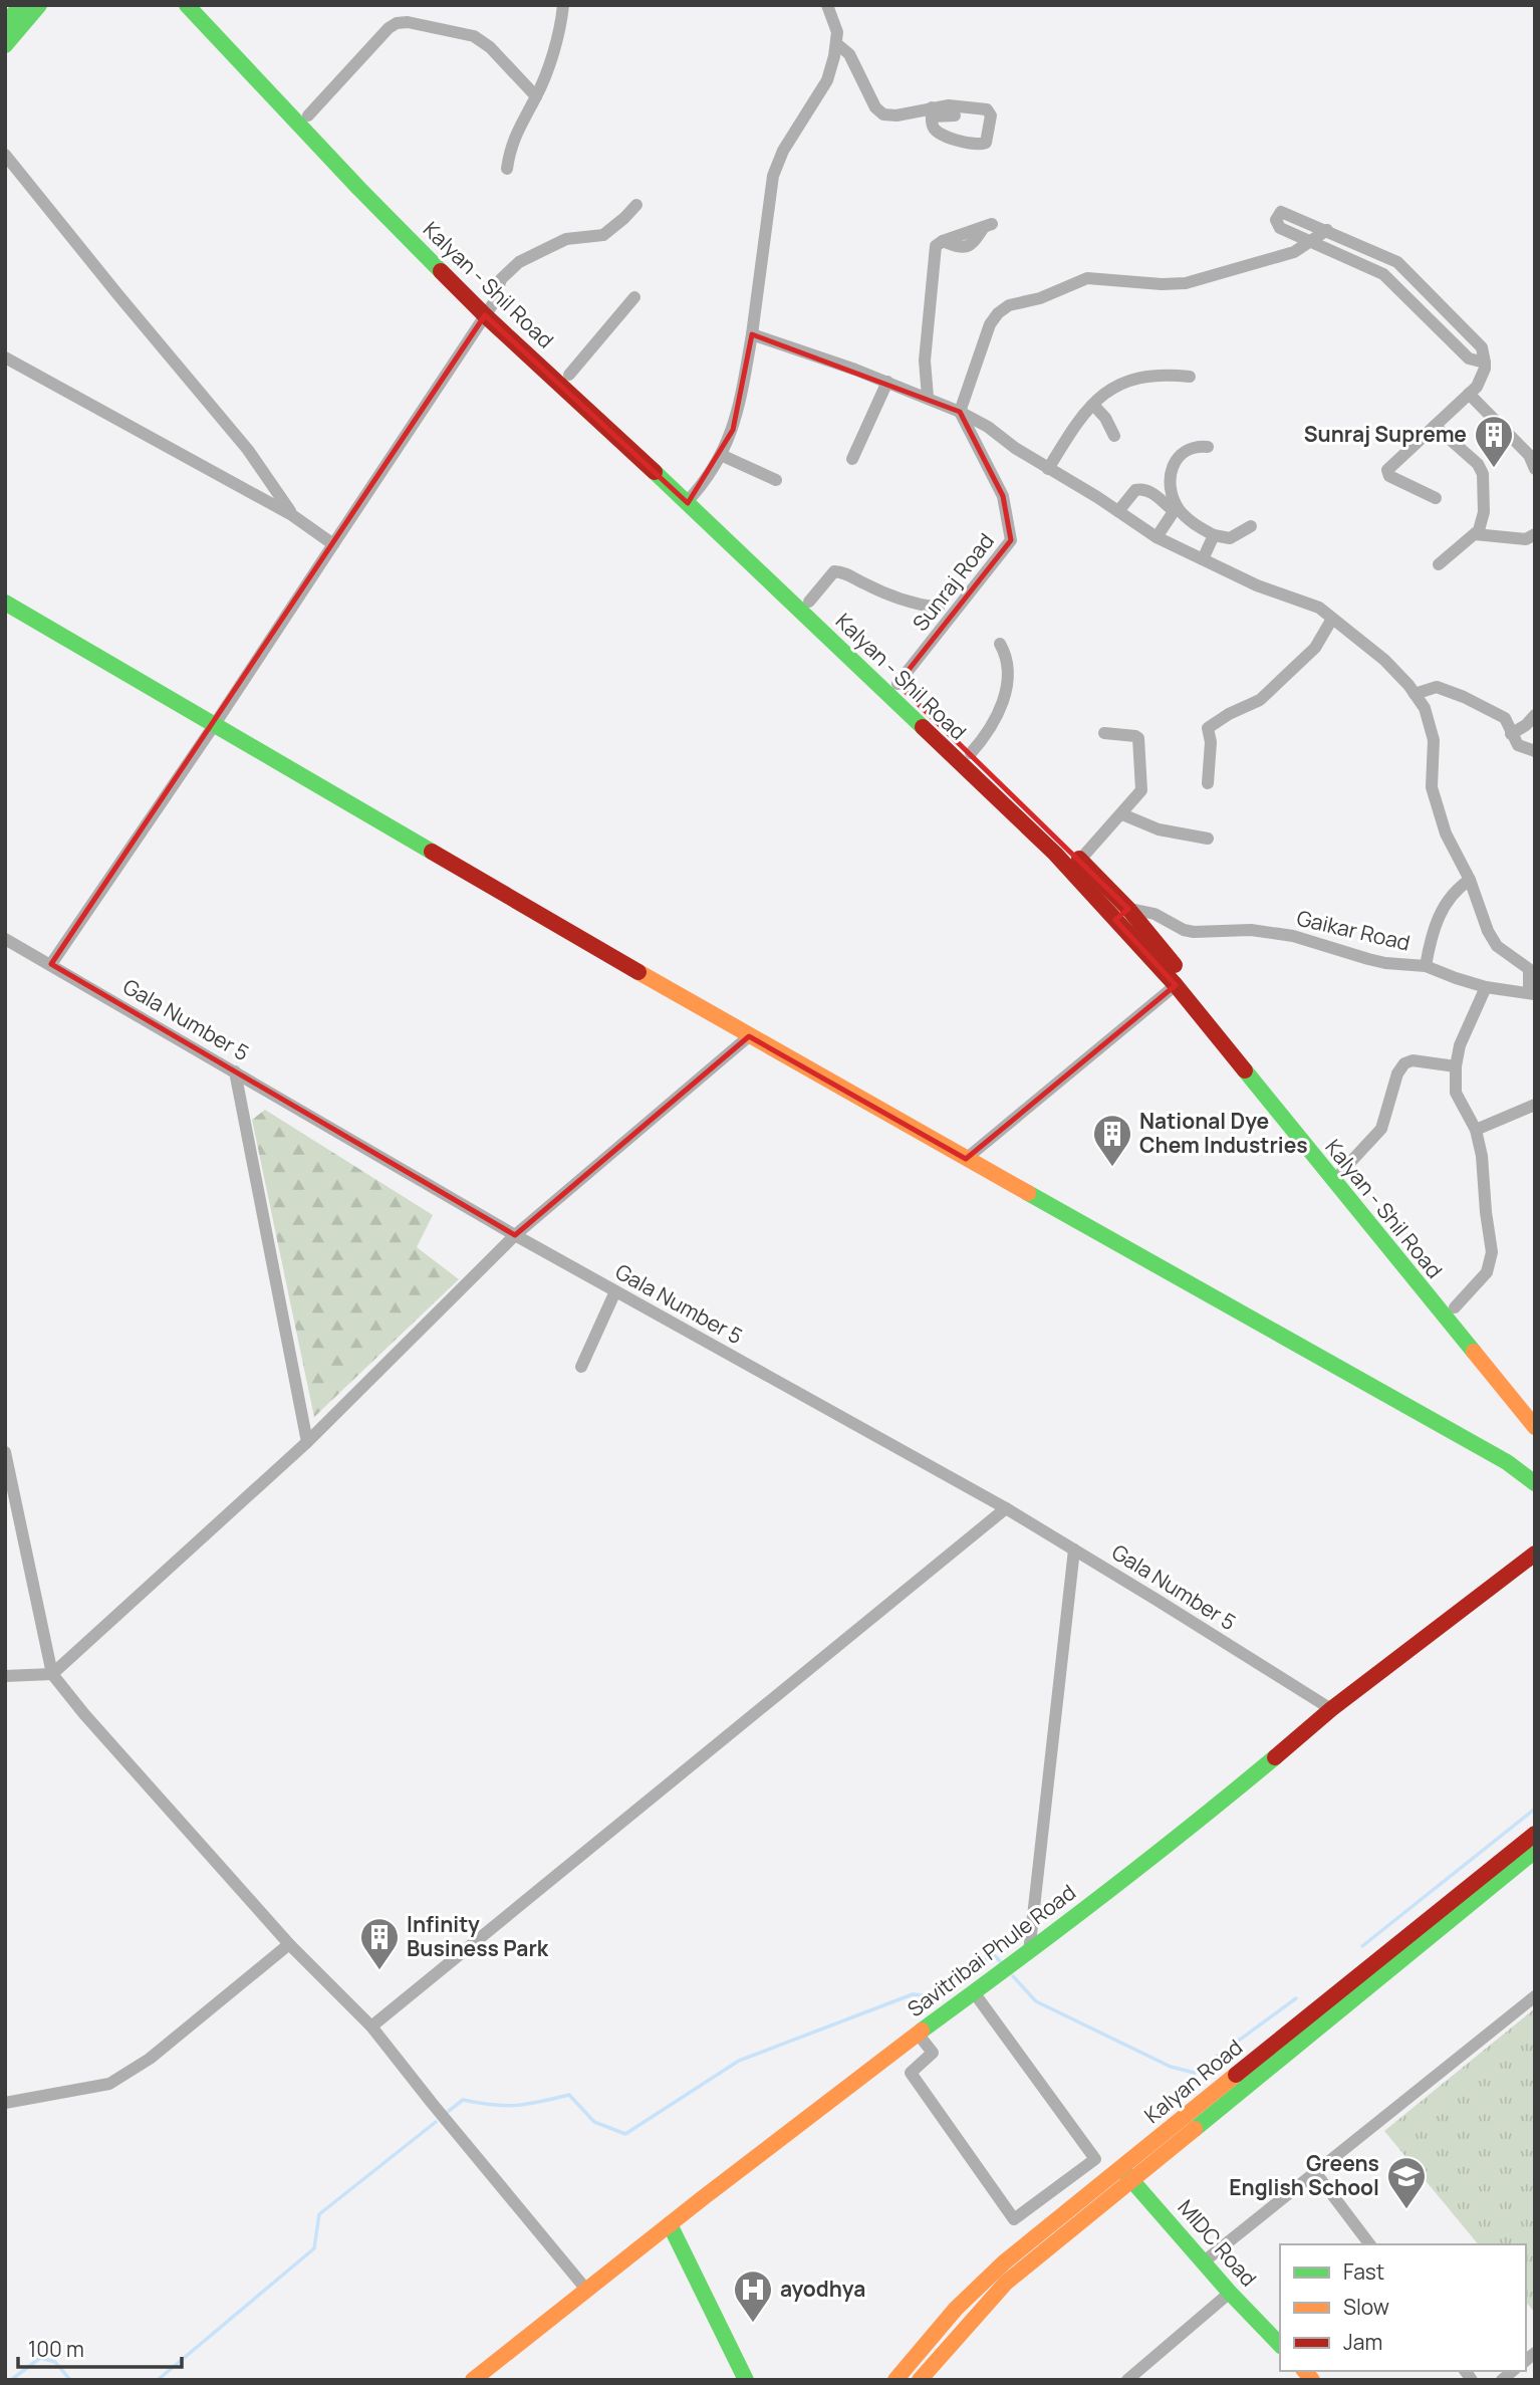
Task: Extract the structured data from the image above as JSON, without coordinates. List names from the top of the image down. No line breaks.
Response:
{"streets":{"main road":["Kalyan - Shil Road","Savitribai Phule Road","Kalyan Road","MIDC Road"],"street":["Sunraj Road","Gaikar Road","Gala Number 5"]},"crossings":[["Kalyan - Shil Road","Sunraj Road"],["Kalyan - Shil Road","Gaikar Road"],["Sunraj Road","Gaikar Road"],["Gala Number 5","Savitribai Phule Road"],["Kalyan Road","MIDC Road"]],"places":{"building":["Sunraj Supreme","National Dye Chem Industries","Infinity Business Park"],"school or university":["Greens English School"],"hospital":["ayodhya"]},"legend":["Fast","Slow","Jam"],"scale_bar":"100 m"}
